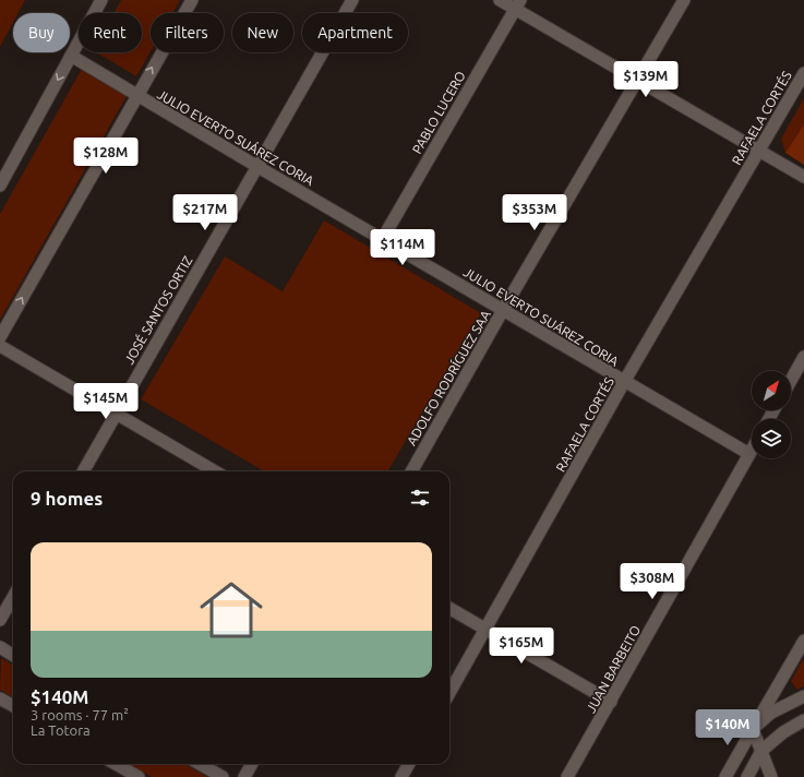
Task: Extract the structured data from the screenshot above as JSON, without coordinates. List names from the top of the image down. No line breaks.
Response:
{"streets":{"street":["PABLO LUCERO","RAFAELA CORTÉS","JULIO EVERTO SUÁREZ CORIA","JOSÉ SANTOS ORTIZ","ADOLFO RODRÍGUEZ SAA","JUAN BARBEITO"]},"crossings":[["PABLO LUCERO","JULIO EVERTO SUÁREZ CORIA"],["RAFAELA CORTÉS","JULIO EVERTO SUÁREZ CORIA"],["JULIO EVERTO SUÁREZ CORIA","JOSÉ SANTOS ORTIZ"],["JULIO EVERTO SUÁREZ CORIA","ADOLFO RODRÍGUEZ SAA"],["JULIO EVERTO SUÁREZ CORIA","JUAN BARBEITO"]],"north":"top right","page":{"chip":["Buy","Rent","Filters","New","Apartment"],"price":["$139M","$128M","$217M","$353M","$114M","$145M","$308M","$165M","$140M"],"heading":"9 homes","list":[{"name":"$140M","note":"3 rooms · 77 m² · La Totora"}]}}
